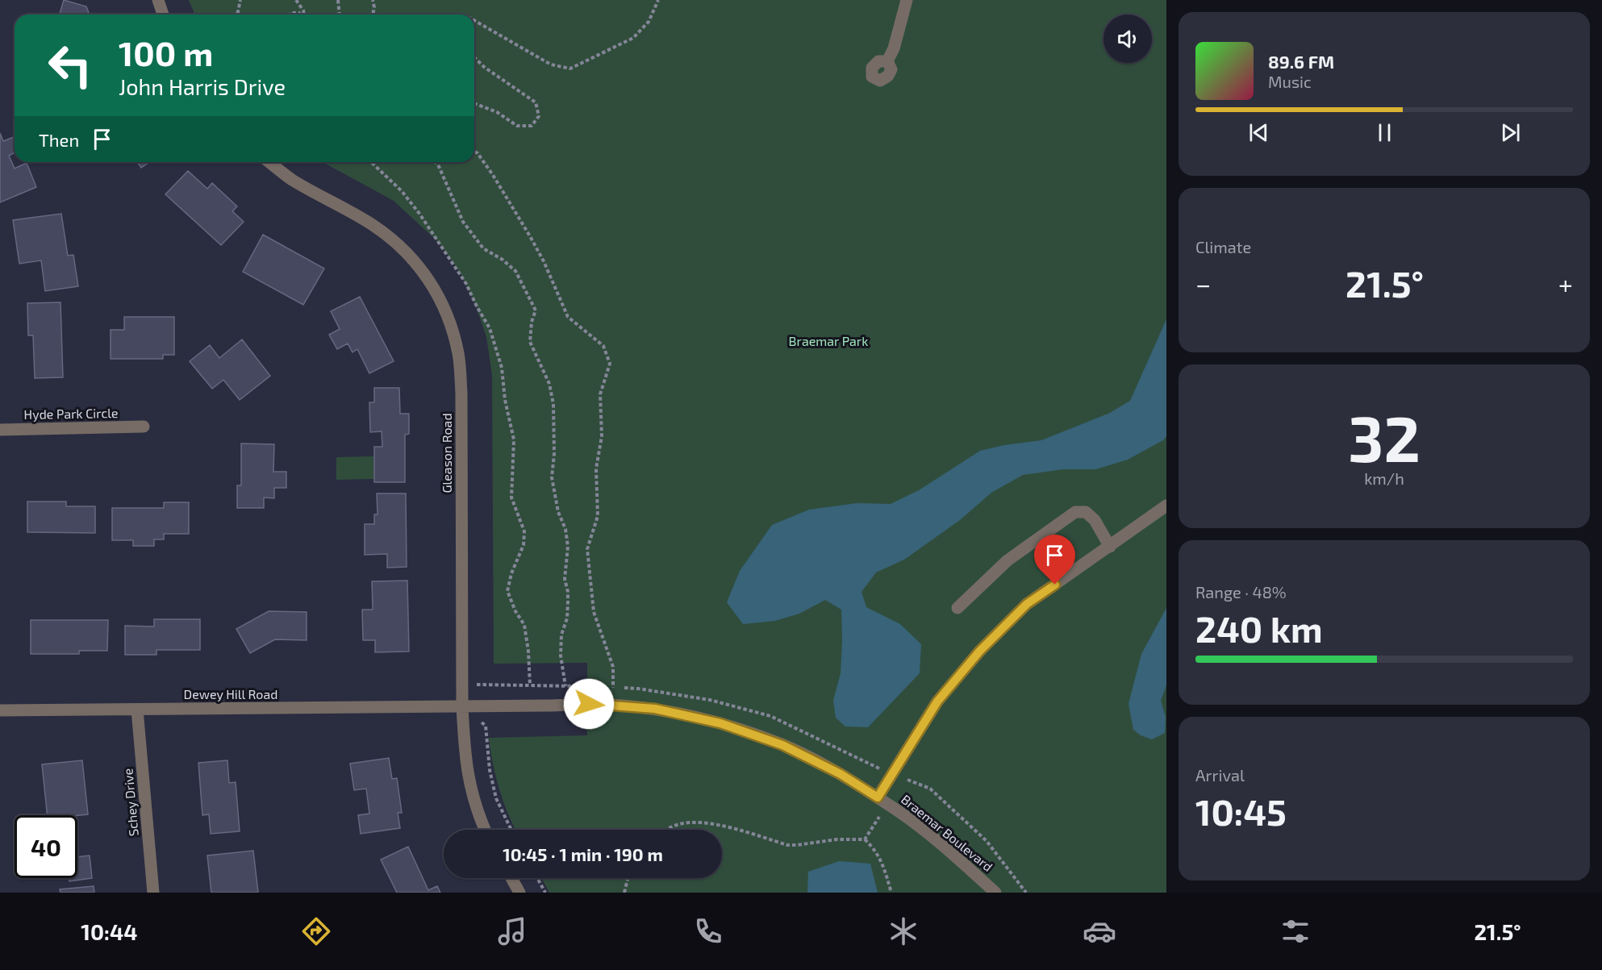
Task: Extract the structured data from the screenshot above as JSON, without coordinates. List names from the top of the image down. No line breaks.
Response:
{"streets":{"street":["Hyde Park Circle","Gleason Road","Dewey Hill Road","Schey Drive","Braemar Boulevard"]},"crossings":[["Gleason Road","Dewey Hill Road"],["Gleason Road","Braemar Boulevard"],["Dewey Hill Road","Schey Drive"],["Dewey Hill Road","Braemar Boulevard"]],"parks":["Braemar Park"],"page":{"turn":["100 m","John Harris Drive"],"song":["89.6 FM","Music"],"then":"Then","tile":["Climate",["32","km/h"],["Range · 48%","240 km"],["Arrival","10:45"]],"heat":["−","21.5°","+"],"limit":"40","trip":"10:45 · 1 min · 190 m","tabs":["10:44","21.5°"]}}
